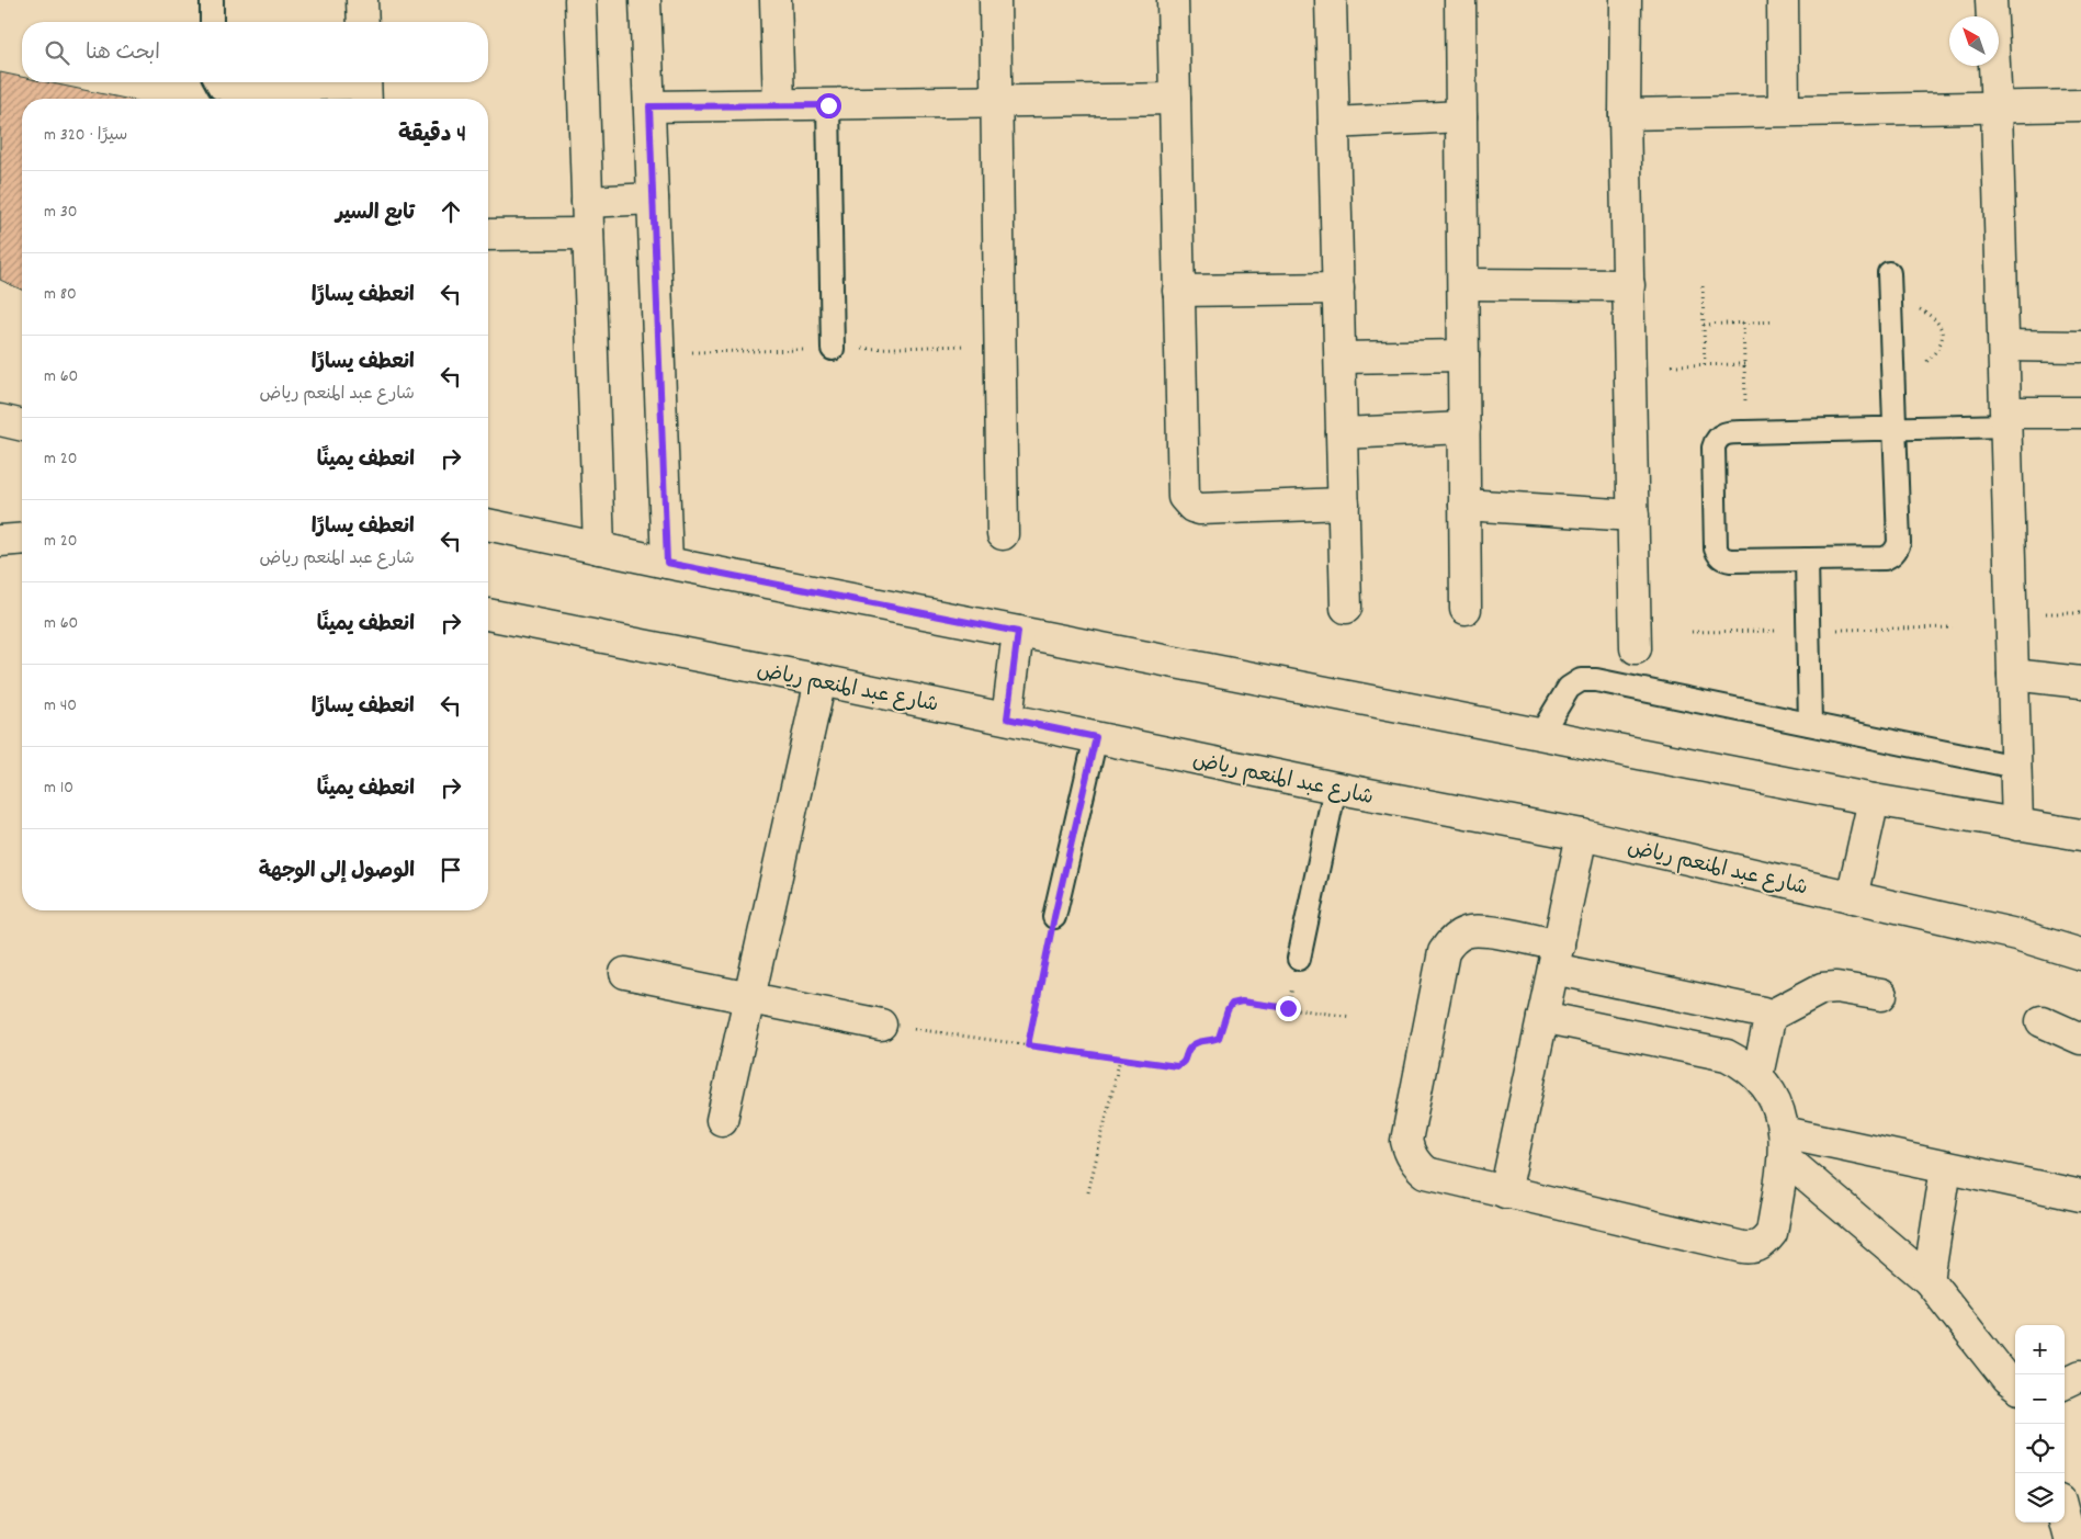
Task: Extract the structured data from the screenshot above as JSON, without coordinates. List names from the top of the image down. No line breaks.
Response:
{"streets":{"street":["شارع عبد المنعم رياض"]},"north":"top left","page":{"search":"ابحث هنا","heading":["4 دقيقة","سيرًا · 320 m"],"list":[["تابع السير","30 m"],["انعطف يسارًا","80 m"],["انعطف يسارًا","شارع عبد المنعم رياض","60 m"],["انعطف يمينًا","20 m"],["انعطف يسارًا","شارع عبد المنعم رياض","20 m"],["انعطف يمينًا","60 m"],["انعطف يسارًا","40 m"],["انعطف يمينًا","10 m"],"الوصول إلى الوجهة"],"map_buttons":["+","−"]}}
